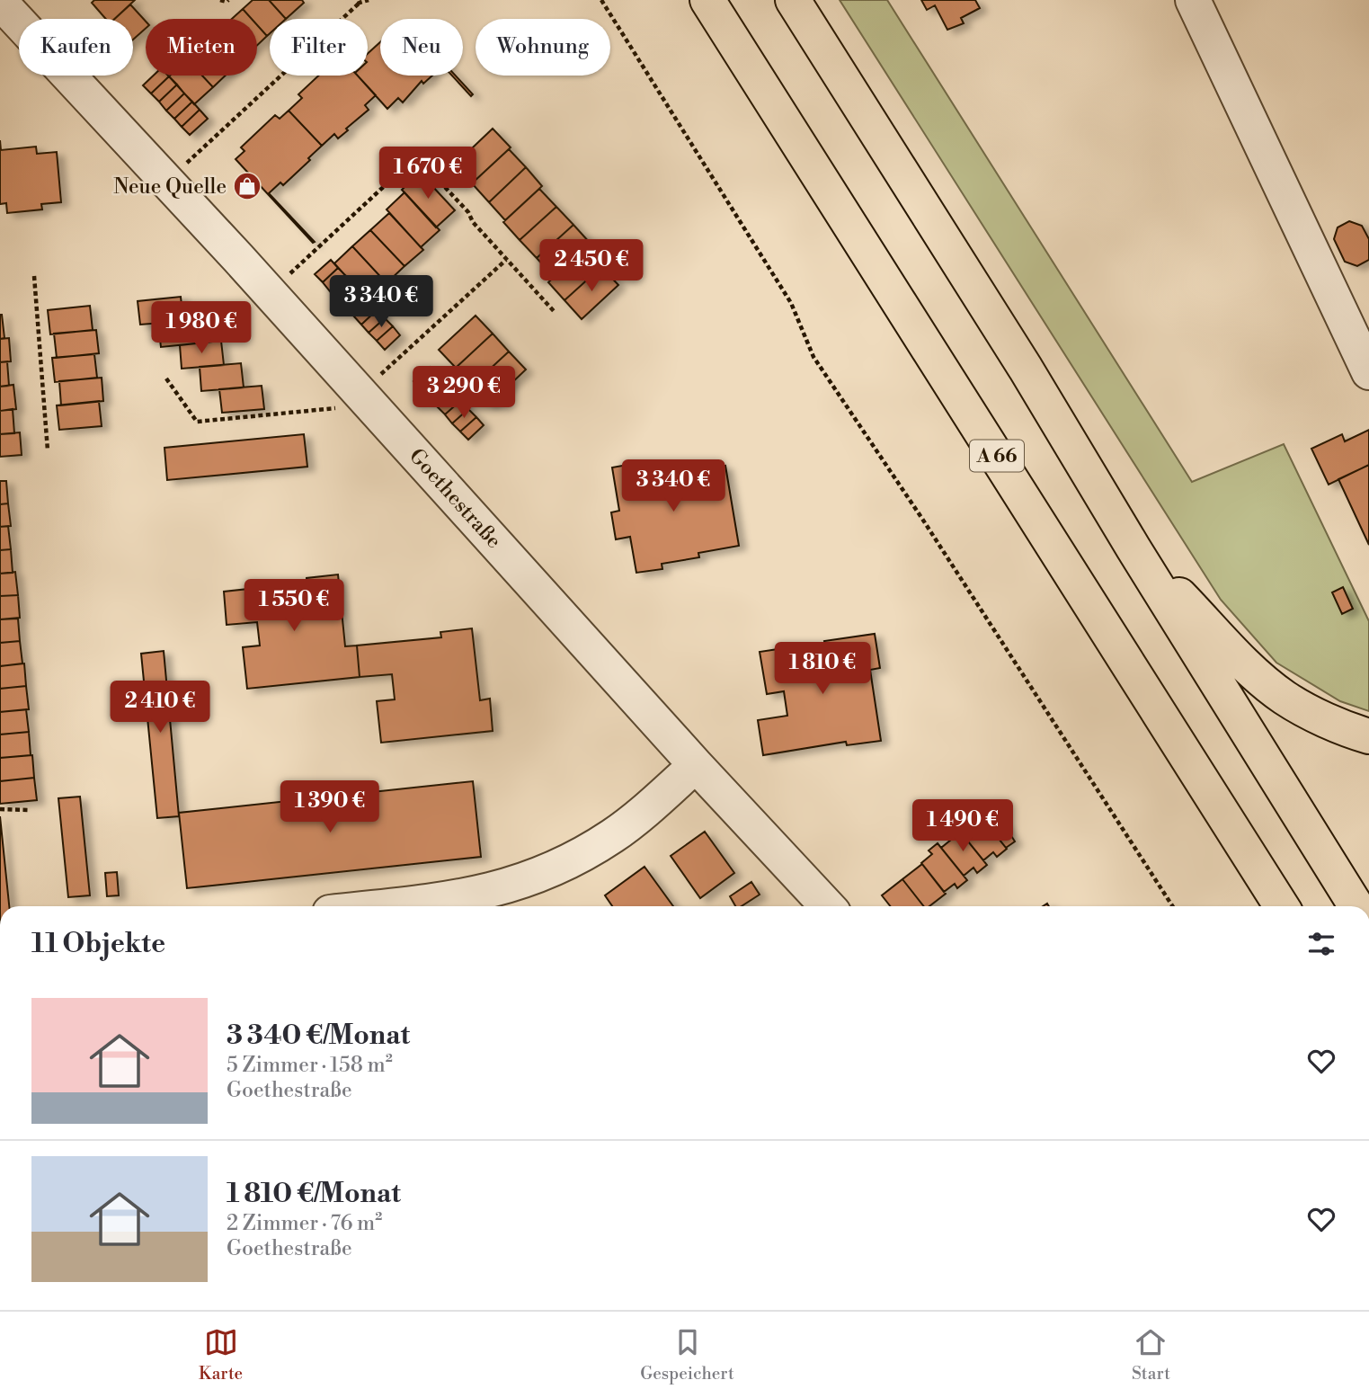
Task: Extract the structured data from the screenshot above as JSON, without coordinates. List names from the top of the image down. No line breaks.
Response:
{"streets":{"highway":["A 66"],"street":["Goethestraße"]},"places":{"shop":["Neue Quelle"]},"page":{"chip":["Kaufen","Mieten","Filter","Neu","Wohnung"],"price":["1 670 €","2 450 €","3 340 €","1 980 €","3 290 €","3 340 €","1 550 €","1 810 €","2 410 €","1 390 €","1 490 €"],"heading":"11 Objekte","list":[{"name":"3 340 €/Monat","note":"5 Zimmer · 158 m² · Goethestraße"},{"name":"1 810 €/Monat","note":"2 Zimmer · 76 m² · Goethestraße"}],"tabs":["Karte","Gespeichert","Start"]}}
